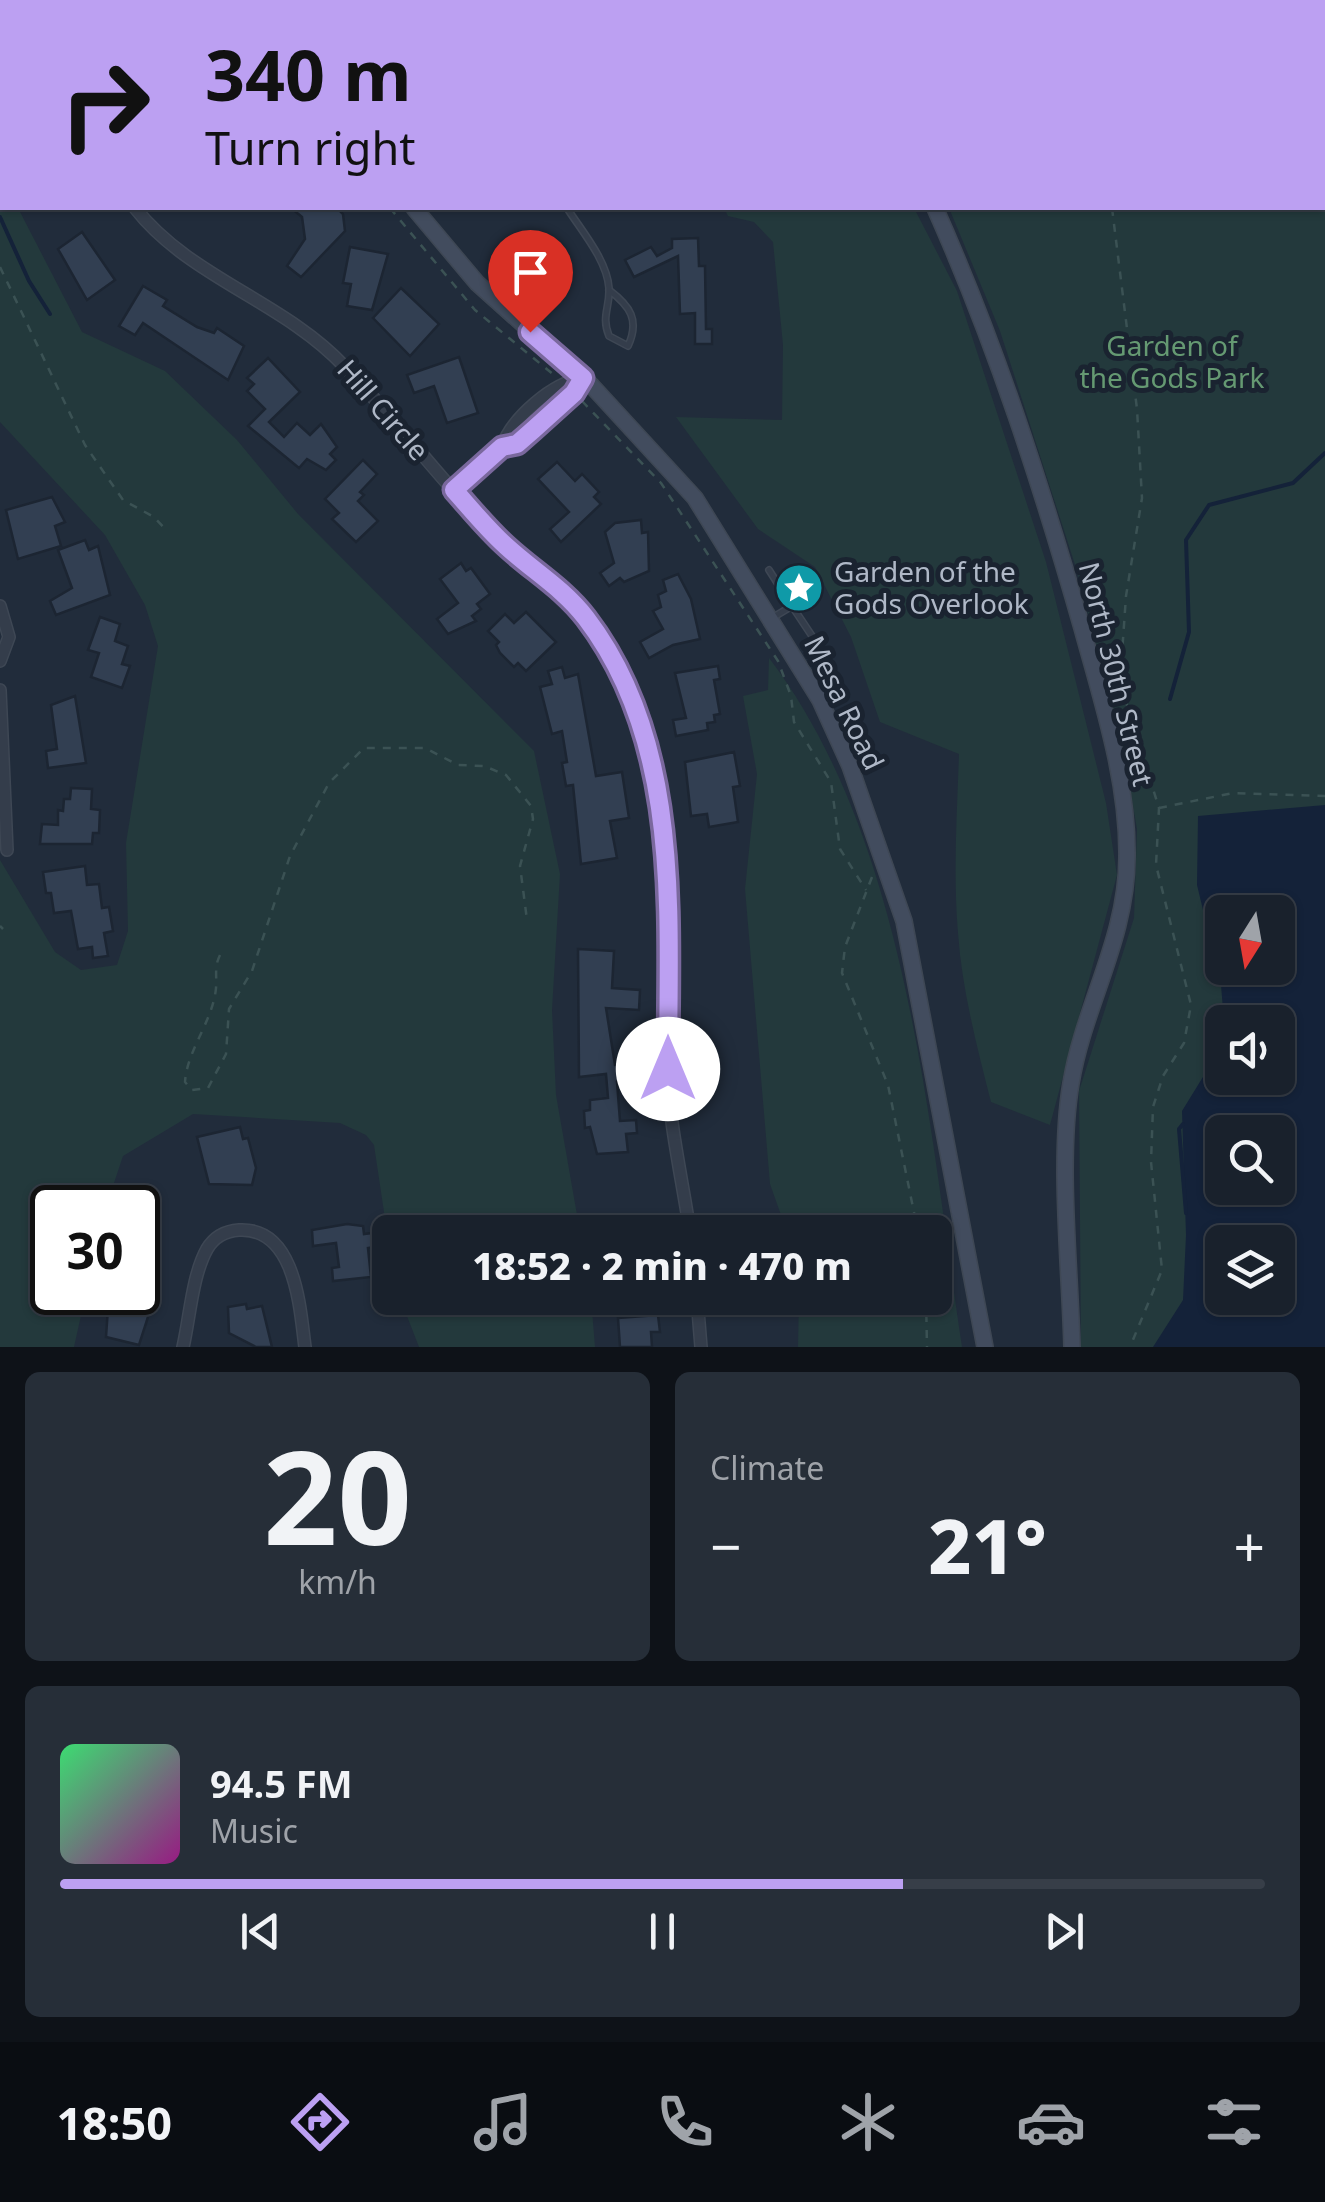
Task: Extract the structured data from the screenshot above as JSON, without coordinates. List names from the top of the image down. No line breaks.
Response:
{"streets":{"main road":["North 30th Street","Mesa Road"],"street":["Hill Circle"]},"parks":["Garden of the Gods Park"],"places":{"place":["Garden of the Gods Overlook"]},"north":"bottom","page":{"turn":["340 m","Turn right"],"limit":"30","trip":"18:52 · 2 min · 470 m","tile":[["20","km/h"],"Climate"],"heat":["−","21°","+"],"song":["94.5 FM","Music"],"tabs":"18:50"}}
